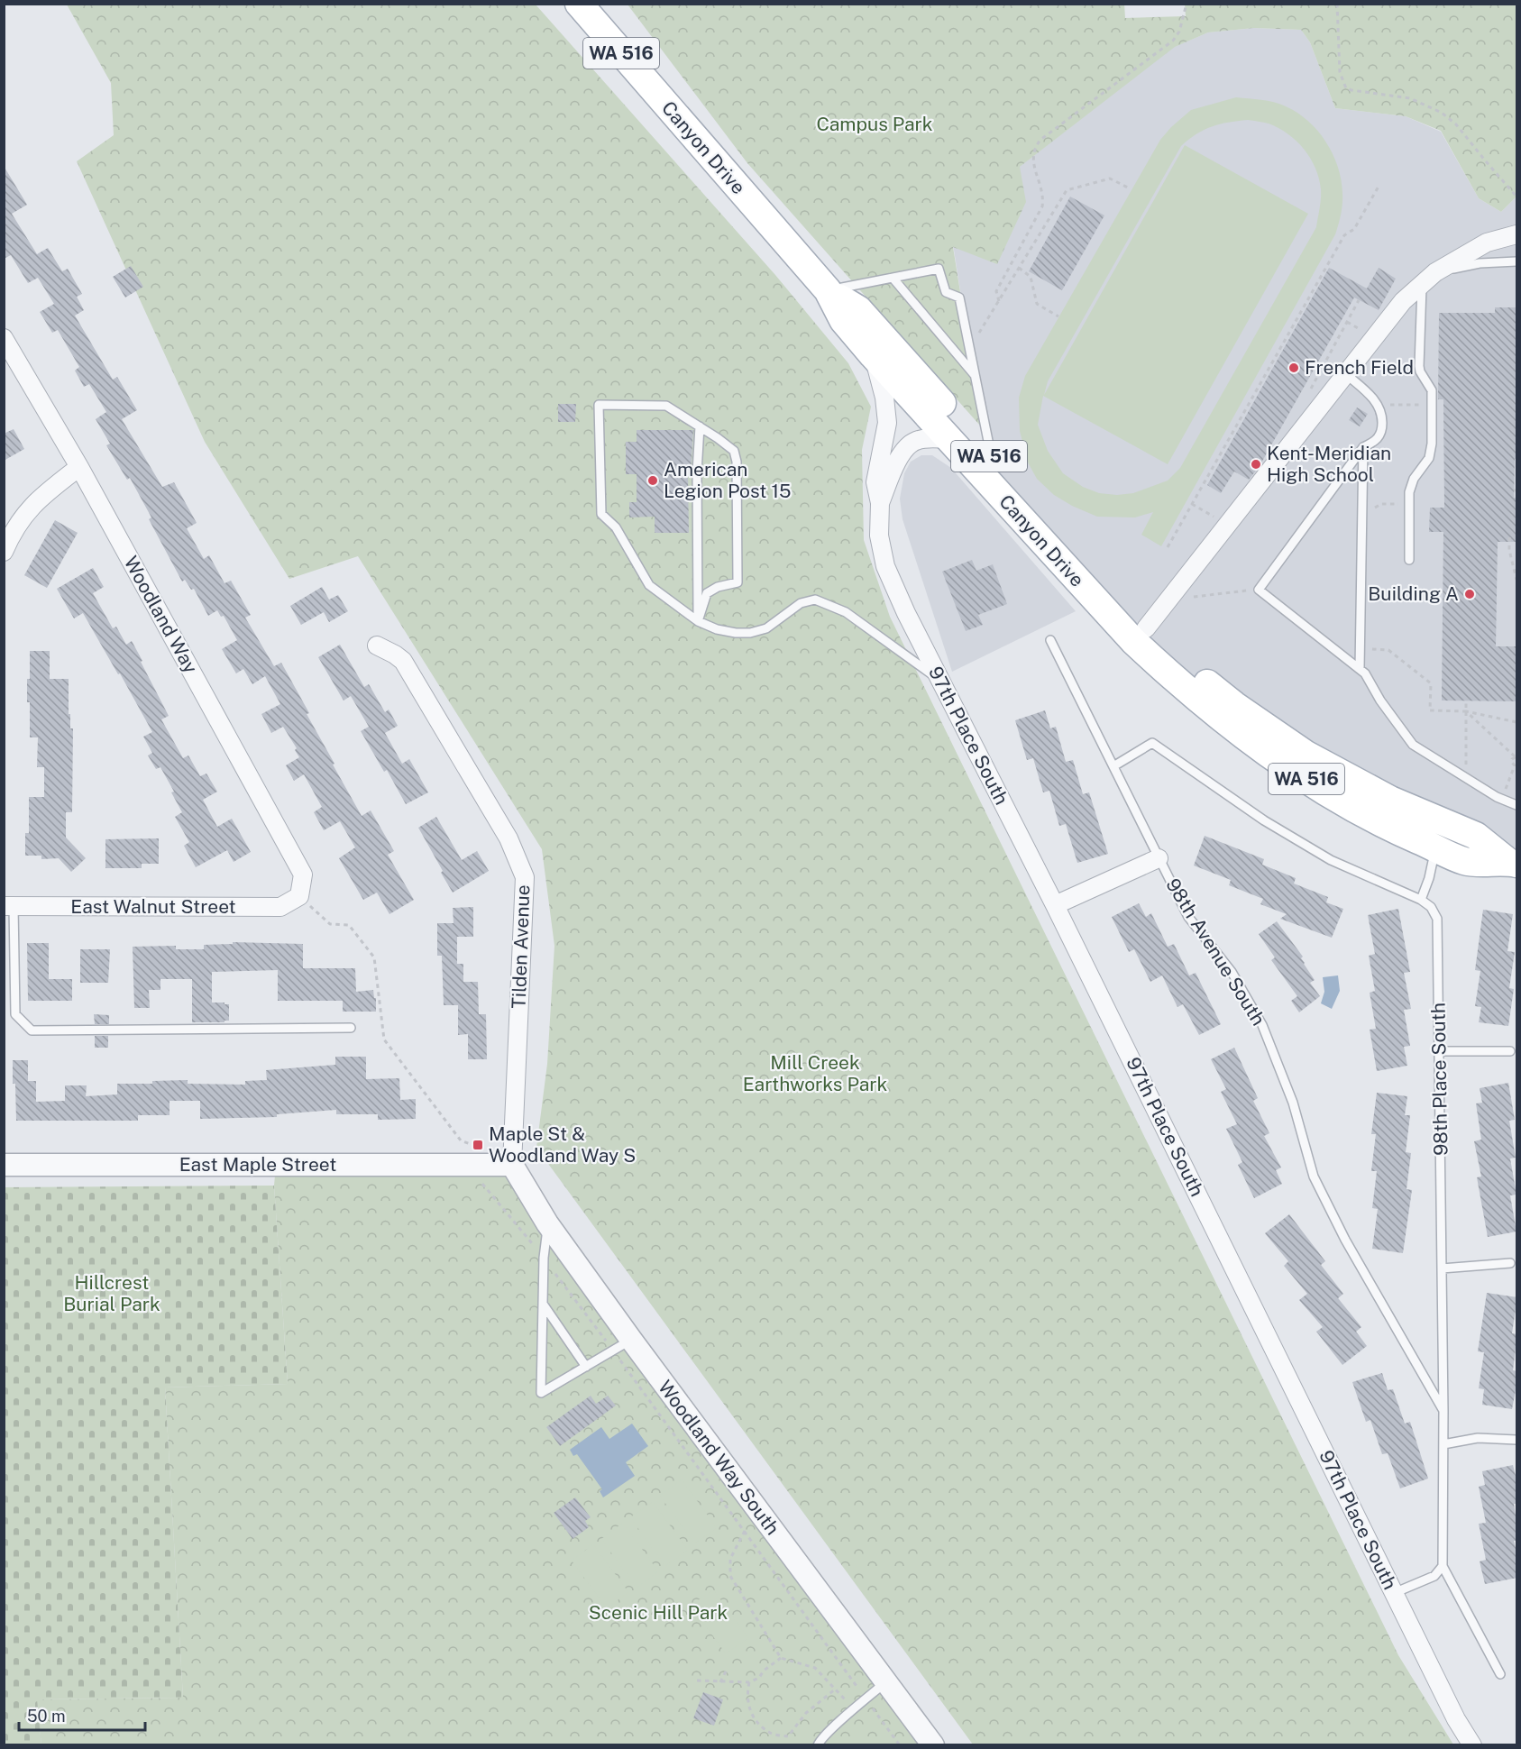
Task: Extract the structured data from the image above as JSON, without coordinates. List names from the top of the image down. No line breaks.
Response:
{"streets":{"main road":["WA 516","Canyon Drive"],"street":["Woodland Way","97th Place South","East Walnut Street","Tilden Avenue","East Maple Street","Woodland Way South"],"lane":["98th Avenue South","98th Place South"]},"crossings":[["WA 516","Canyon Drive"],["Canyon Drive","97th Place South"],["Woodland Way","East Walnut Street"],["Tilden Avenue","East Maple Street"],["Tilden Avenue","Woodland Way South"],["98th Avenue South","98th Place South"],["East Maple Street","Woodland Way South"]],"parks":["Campus Park","Mill Creek Earthworks Park","Hillcrest Burial Park","Scenic Hill Park"],"places":{"other":["French Field","Kent-Meridian High School","American Legion Post 15","Building A"],"transit":["Maple St & Woodland Way S"]},"scale_bar":"50 m"}
